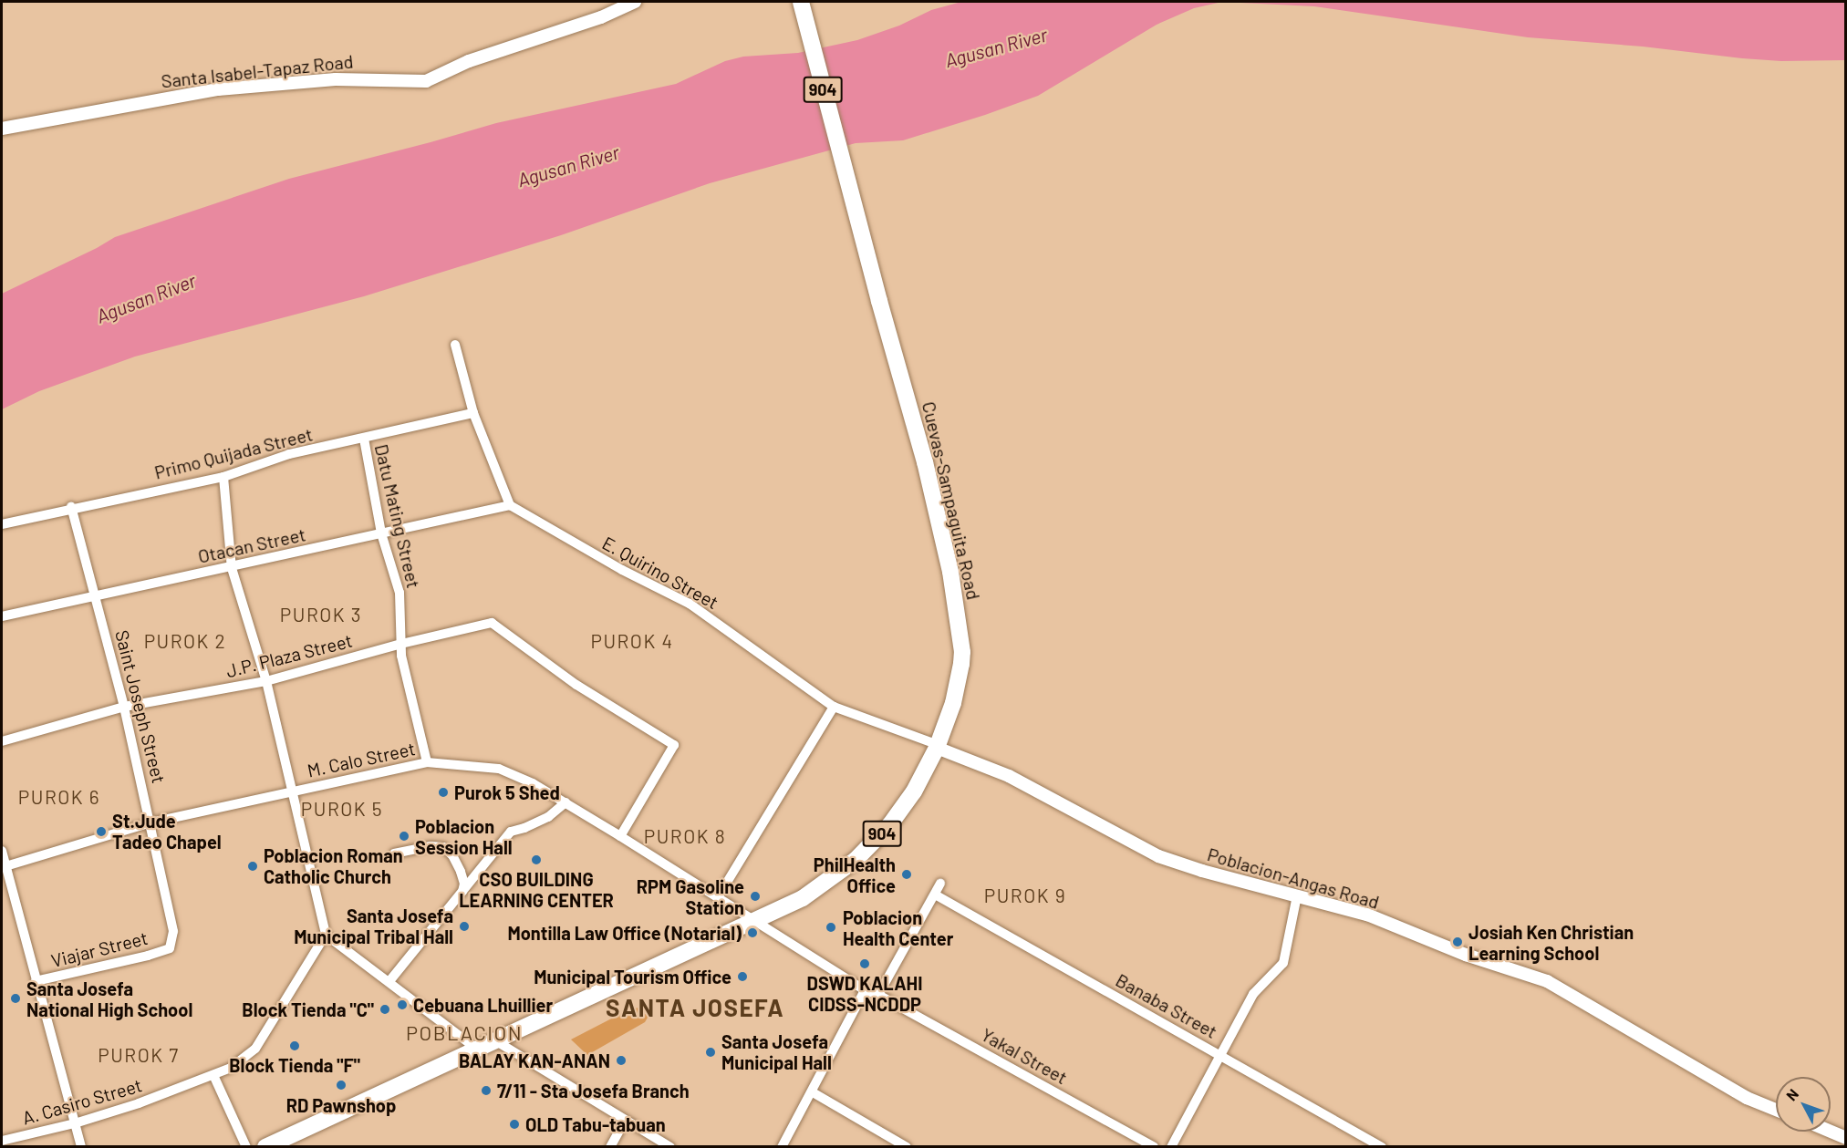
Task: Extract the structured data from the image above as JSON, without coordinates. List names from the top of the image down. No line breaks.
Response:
{"streets":{"main road":["904","Cuevas-Sampaguita Road"],"street":["Santa Isabel-Tapaz Road","Primo Quijada Street","Datu Mating Street","Otacan Street","E. Quirino Street","J.P. Plaza Street","Saint Joseph Street","M. Calo Street","Poblacion-Angas Road","Viajar Street","Banaba Street","Yakal Street","A. Casiro Street"]},"crossings":[["Primo Quijada Street","Datu Mating Street"],["Primo Quijada Street","Saint Joseph Street"],["Cuevas-Sampaguita Road","E. Quirino Street"],["Cuevas-Sampaguita Road","M. Calo Street"],["Cuevas-Sampaguita Road","Poblacion-Angas Road"],["Datu Mating Street","Otacan Street"],["Datu Mating Street","J.P. Plaza Street"],["Datu Mating Street","M. Calo Street"],["Otacan Street","E. Quirino Street"],["Otacan Street","Saint Joseph Street"],["E. Quirino Street","Poblacion-Angas Road"],["J.P. Plaza Street","Saint Joseph Street"],["J.P. Plaza Street","M. Calo Street"],["Saint Joseph Street","M. Calo Street"],["Saint Joseph Street","Viajar Street"]],"districts":["PUROK 3","PUROK 2","PUROK 4","PUROK 6","PUROK 5","PUROK 8","PUROK 9","SANTA JOSEFA","POBLACION","PUROK 7"],"water":["Agusan River"],"places":["Purok 5 Shed","St.Jude Tadeo Chapel","Poblacion Session Hall","CSO BUILDING LEARNING CENTER","Poblacion Roman Catholic Church","PhilHealth Office","RPM Gasoline Station","Santa Josefa Municipal Tribal Hall","Poblacion Health Center","Montilla Law Office (Notarial)","Josiah Ken Christian Learning School","DSWD KALAHI CIDSS-NCDDP","Municipal Tourism Office","Santa Josefa National High School","Cebuana Lhuillier","Block Tienda \"C\"","Block Tienda \"F\"","Santa Josefa Municipal Hall","BALAY KAN-ANAN","RD Pawnshop","7/11 - Sta Josefa Branch","OLD Tabu-tabuan"],"north":"top left"}
